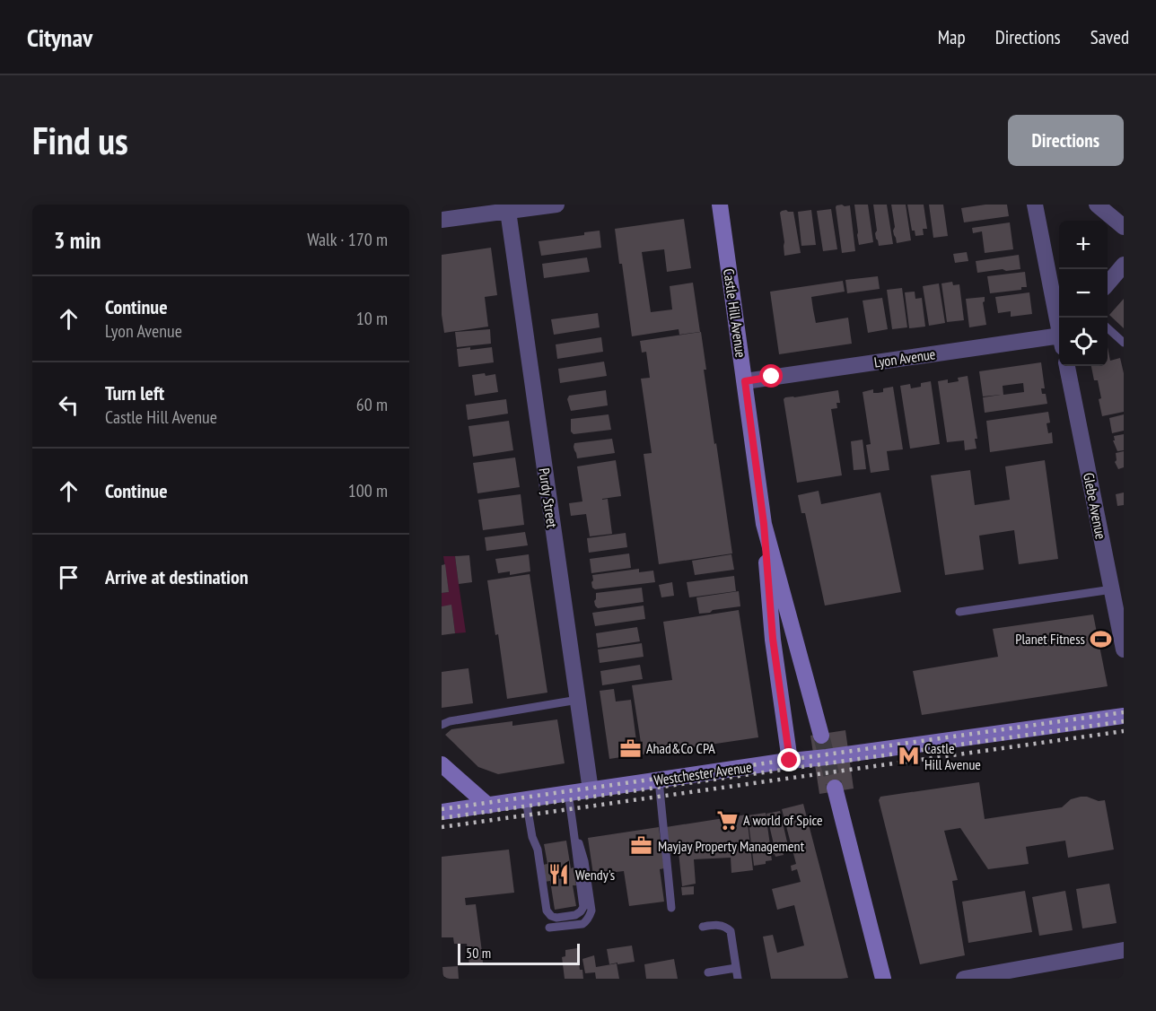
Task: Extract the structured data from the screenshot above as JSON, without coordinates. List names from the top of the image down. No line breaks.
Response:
{"streets":{"main road":["Castle Hill Avenue","Westchester Avenue"],"street":["Lyon Avenue","Purdy Street","Glebe Avenue"]},"crossings":[["Castle Hill Avenue","Lyon Avenue"],["Purdy Street","Westchester Avenue"]],"places":{"sports":["Planet Fitness"],"office":["Ahad&Co CPA","Mayjay Property Management"],"metro station":["Castle Hill Avenue"],"supermarket":["A world of Spice"],"restaurant":["Wendy's"]},"scale_bar":"50 m","page":{"header":"Citynav","nav":["Map","Directions","Saved"],"buttons":"Directions","title":"Find us","heading":["3 min","Walk · 170 m"],"map_buttons":["+","−"],"list":[["Continue","Lyon Avenue","10 m"],["Turn left","Castle Hill Avenue","60 m"],["Continue","100 m"],"Arrive at destination"],"scale":"50 m"}}
